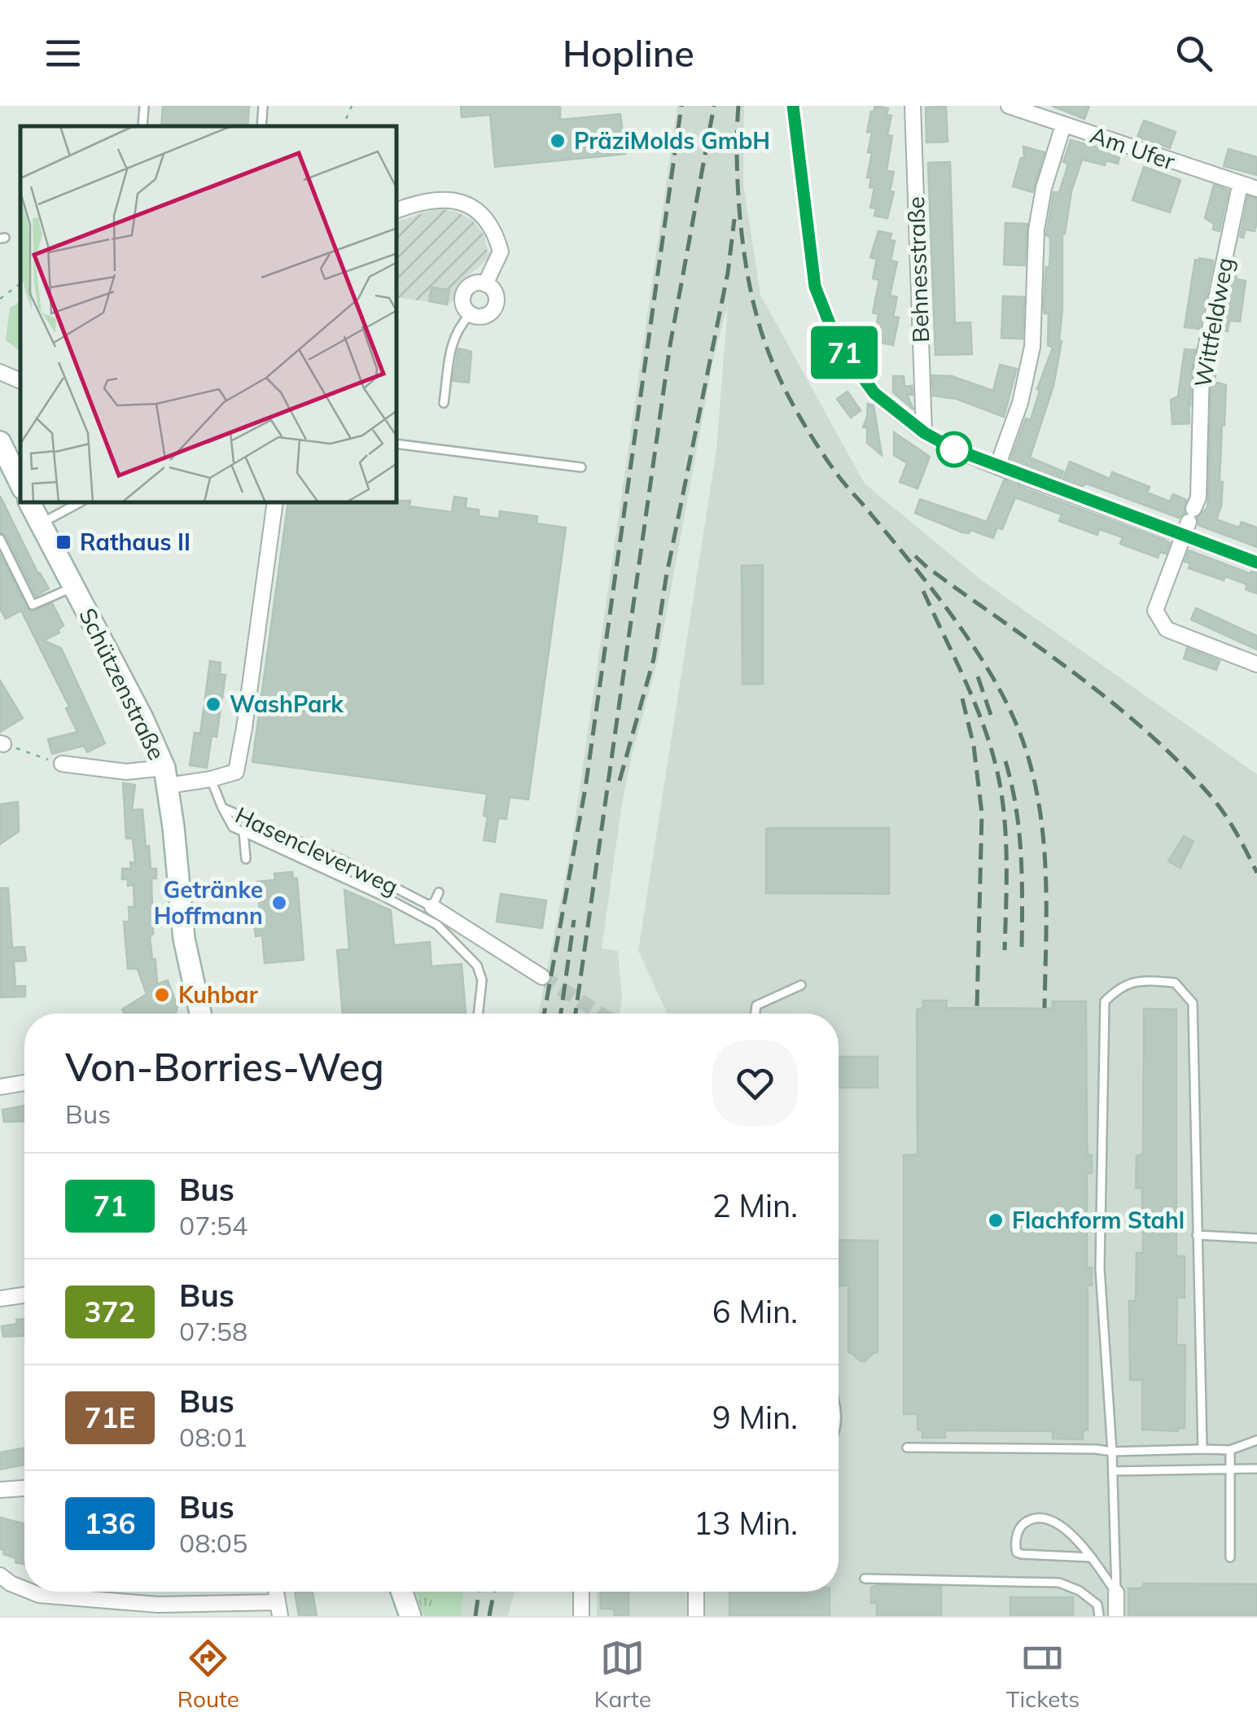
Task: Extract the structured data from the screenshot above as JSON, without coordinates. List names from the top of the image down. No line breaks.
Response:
{"streets":{"main road":["Schützenstraße"],"street":["Am Ufer","Behnesstraße","Wittfeldweg","Hasencleverweg"]},"crossings":[["Am Ufer","Wittfeldweg"]],"places":{"other":["PräziMolds GmbH","WashPark","Getränke Hoffmann","Kuhbar","Flachform Stahl"],"transit":["Rathaus II"]},"lines":["bus line 71"],"page":{"header":"Hopline","on_map":"71","heading":["Von-Borries-Weg","Bus"],"list":[{"mark":"71","name":"Bus","note":"07:54","value":"2 Min."},{"mark":"372","name":"Bus","note":"07:58","value":"6 Min."},{"mark":"71E","name":"Bus","note":"08:01","value":"9 Min."},{"mark":"136","name":"Bus","note":"08:05","value":"13 Min."}],"tabs":["Route","Karte","Tickets"]}}
